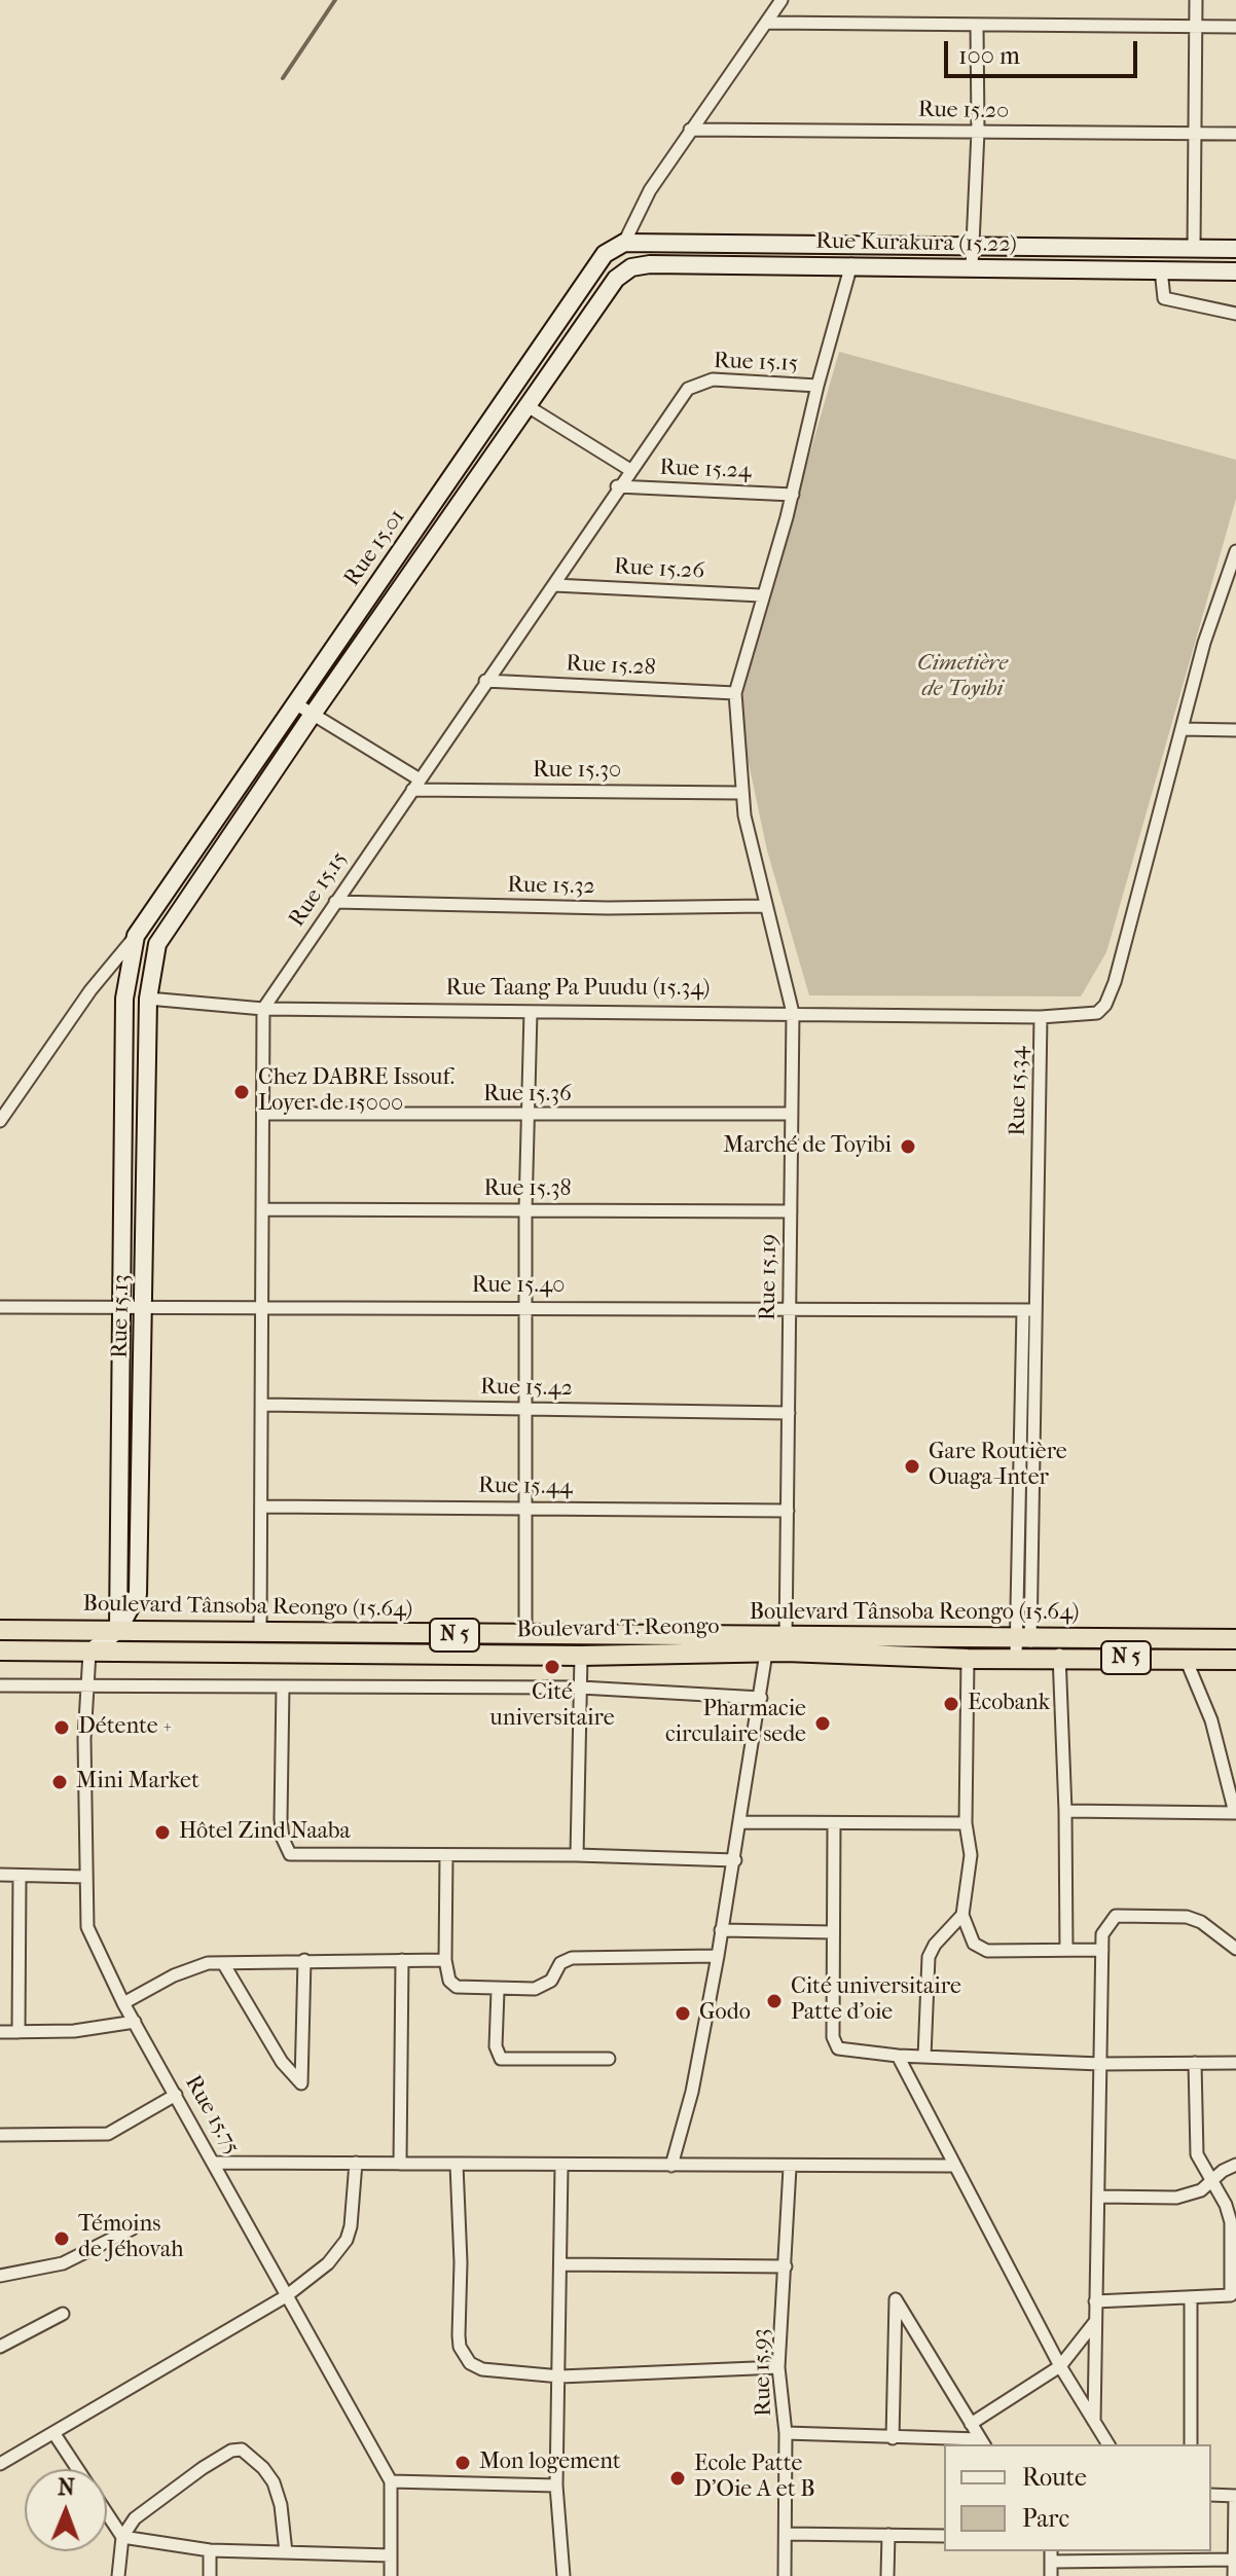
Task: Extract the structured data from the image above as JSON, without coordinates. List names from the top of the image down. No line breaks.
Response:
{"streets":{"highway":["Boulevard Tânsoba Reongo (15.64)","Boulevard T. Reongo","N 5"],"main road":["Rue Kurakura (15.22)","Rue 15.01","Rue 15.13"],"street":["Rue 15.20","Rue 15.15","Rue 15.24","Rue 15.26","Rue 15.28","Rue 15.30","Rue 15.32","Rue Taang Pa Puudu (15.34)","Rue 15.34","Rue 15.36","Rue 15.38","Rue 15.19","Rue 15.40","Rue 15.42","Rue 15.44","Rue 15.75","Rue 15.93"]},"crossings":[["Rue 15.20","Rue 15.01"],["Rue Kurakura (15.22)","Rue 15.01"],["Rue Kurakura (15.22)","Rue 15.19"],["Rue 15.15","Rue 15.24"],["Rue 15.15","Rue 15.26"],["Rue 15.15","Rue 15.28"],["Rue 15.15","Rue 15.30"],["Rue 15.15","Rue 15.32"],["Rue 15.15","Rue Taang Pa Puudu (15.34)"],["Rue 15.15","Rue 15.19"],["Rue 15.24","Rue 15.01"],["Rue 15.24","Rue 15.19"],["Rue 15.01","Rue Taang Pa Puudu (15.34)"],["Rue 15.01","Rue 15.13"],["Rue 15.26","Rue 15.19"],["Rue 15.28","Rue 15.19"],["Rue 15.30","Rue 15.19"],["Rue 15.32","Rue 15.19"],["Rue Taang Pa Puudu (15.34)","Rue 15.34"],["Rue Taang Pa Puudu (15.34)","Rue 15.19"],["Rue Taang Pa Puudu (15.34)","Rue 15.13"],["Rue 15.34","Rue 15.40"],["Rue 15.34","Boulevard Tânsoba Reongo (15.64)"],["Rue 15.34","Boulevard T. Reongo"],["Rue 15.36","Rue 15.19"],["Rue 15.38","Rue 15.19"],["Rue 15.19","Rue 15.40"],["Rue 15.19","Rue 15.42"],["Rue 15.19","Rue 15.44"],["Rue 15.19","Boulevard Tânsoba Reongo (15.64)"],["Rue 15.19","Boulevard T. Reongo"],["Rue 15.40","Rue 15.13"],["Rue 15.13","Boulevard Tânsoba Reongo (15.64)"],["Rue 15.13","Boulevard T. Reongo"],["Rue 15.13","Rue 15.75"],["Boulevard Tânsoba Reongo (15.64)","Boulevard T. Reongo"],["Boulevard Tânsoba Reongo (15.64)","N 5"],["Boulevard T. Reongo","Rue 15.75"]],"parks":["Cimetière de Toyibi"],"places":["Chez DABRE Issouf. Loyer de 15000","Marché de Toyibi","Gare Routière Ouaga-Inter","Cité universitaire","Ecobank","Pharmacie circulaire sede","Détente +","Mini Market","Hôtel Zind Naaba","Cité universitaire Patte d'oie","Godo","Témoins de Jéhovah","Mon logement","Ecole Patte D'Oie A et B"],"legend":["Route","Parc"],"scale_bar":"100 m","north":"top"}
